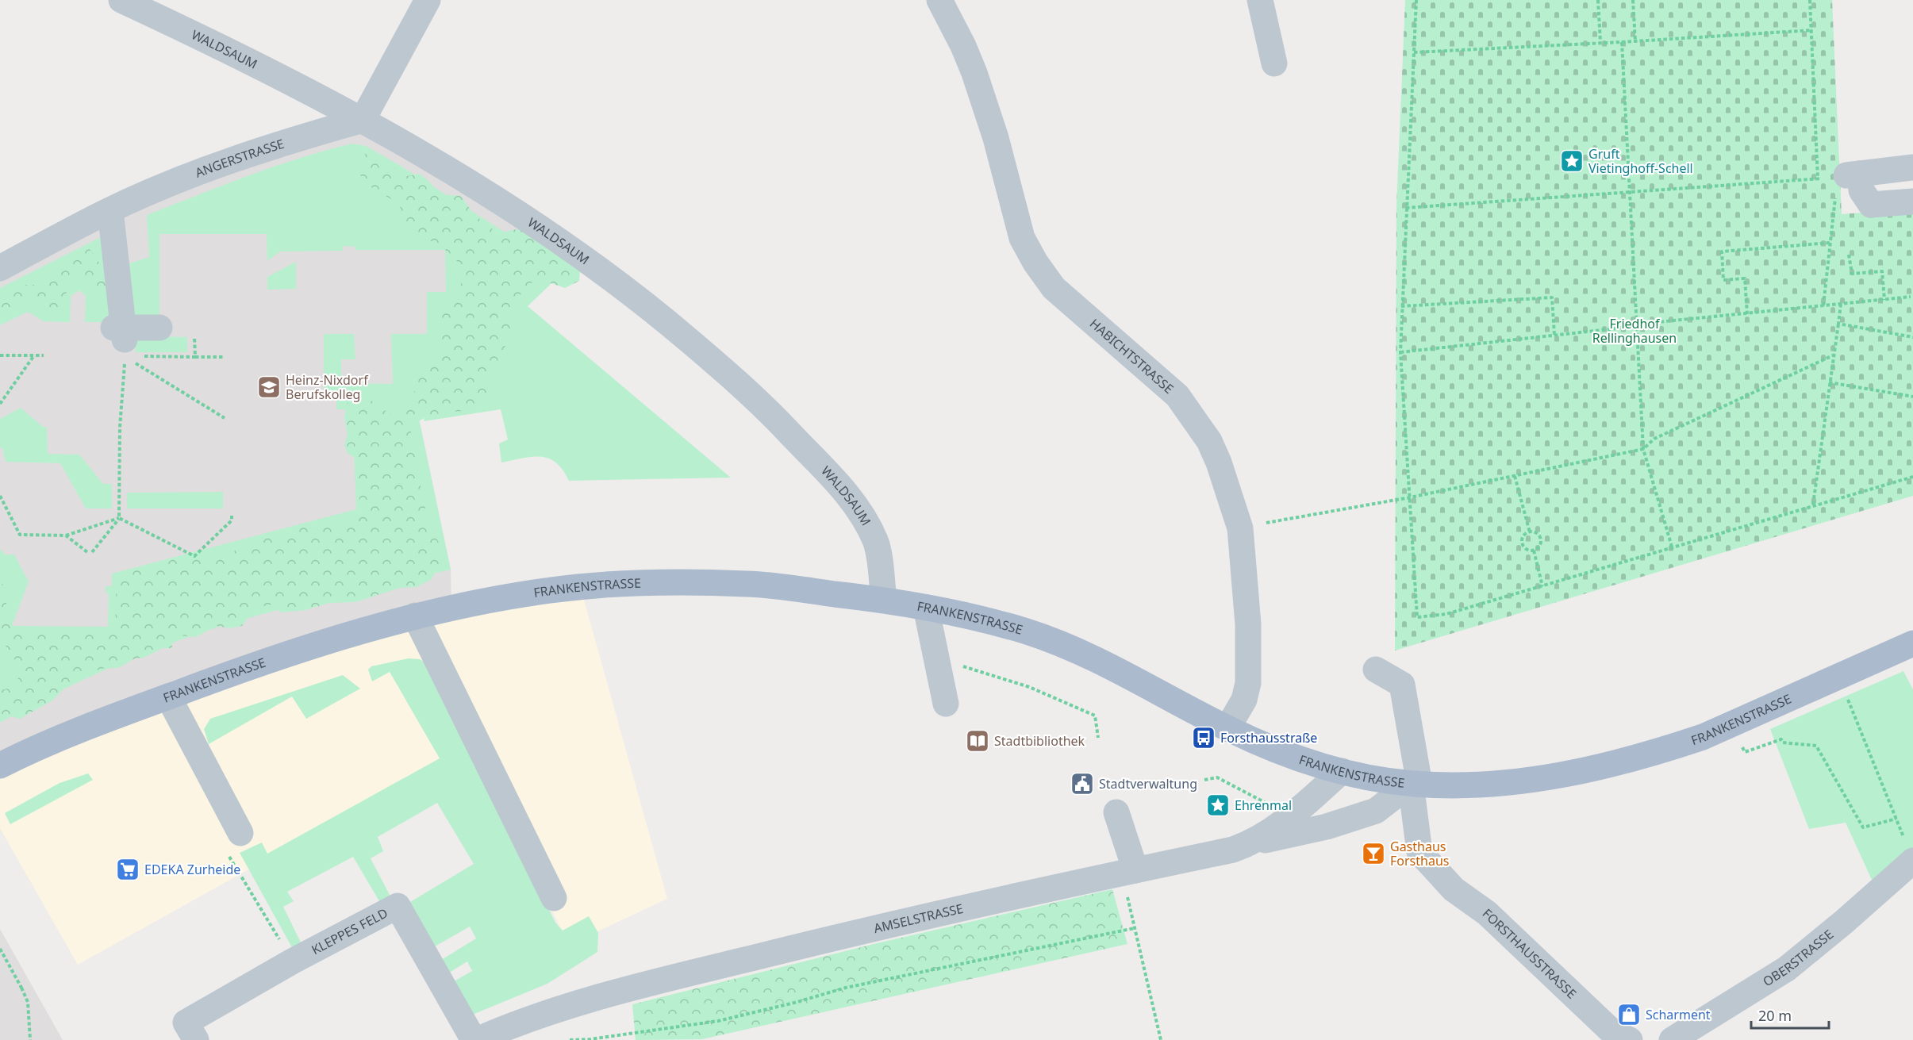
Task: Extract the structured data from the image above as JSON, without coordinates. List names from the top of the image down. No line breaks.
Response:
{"streets":{"main road":["FRANKENSTRASSE"],"street":["WALDSAUM","ANGERSTRASSE","HABICHTSTRASSE","AMSELSTRASSE","KLEPPES FELD","FORSTHAUSSTRASSE","OBERSTRASSE"]},"crossings":[["WALDSAUM","ANGERSTRASSE"],["WALDSAUM","FRANKENSTRASSE"],["HABICHTSTRASSE","FRANKENSTRASSE"],["FRANKENSTRASSE","AMSELSTRASSE"],["FRANKENSTRASSE","FORSTHAUSSTRASSE"],["AMSELSTRASSE","KLEPPES FELD"]],"parks":["Friedhof Rellinghausen"],"places":{"place":["Gruft Vietinghoff-Schell","Ehrenmal"],"school or university":["Heinz-Nixdorf Berufskolleg"],"bus stop":["Forsthausstraße"],"library":["Stadtbibliothek"],"public building":["Stadtverwaltung"],"bar":["Gasthaus Forsthaus"],"supermarket":["EDEKA Zurheide"],"shop":["Scharment"]},"scale_bar":"20 m"}
